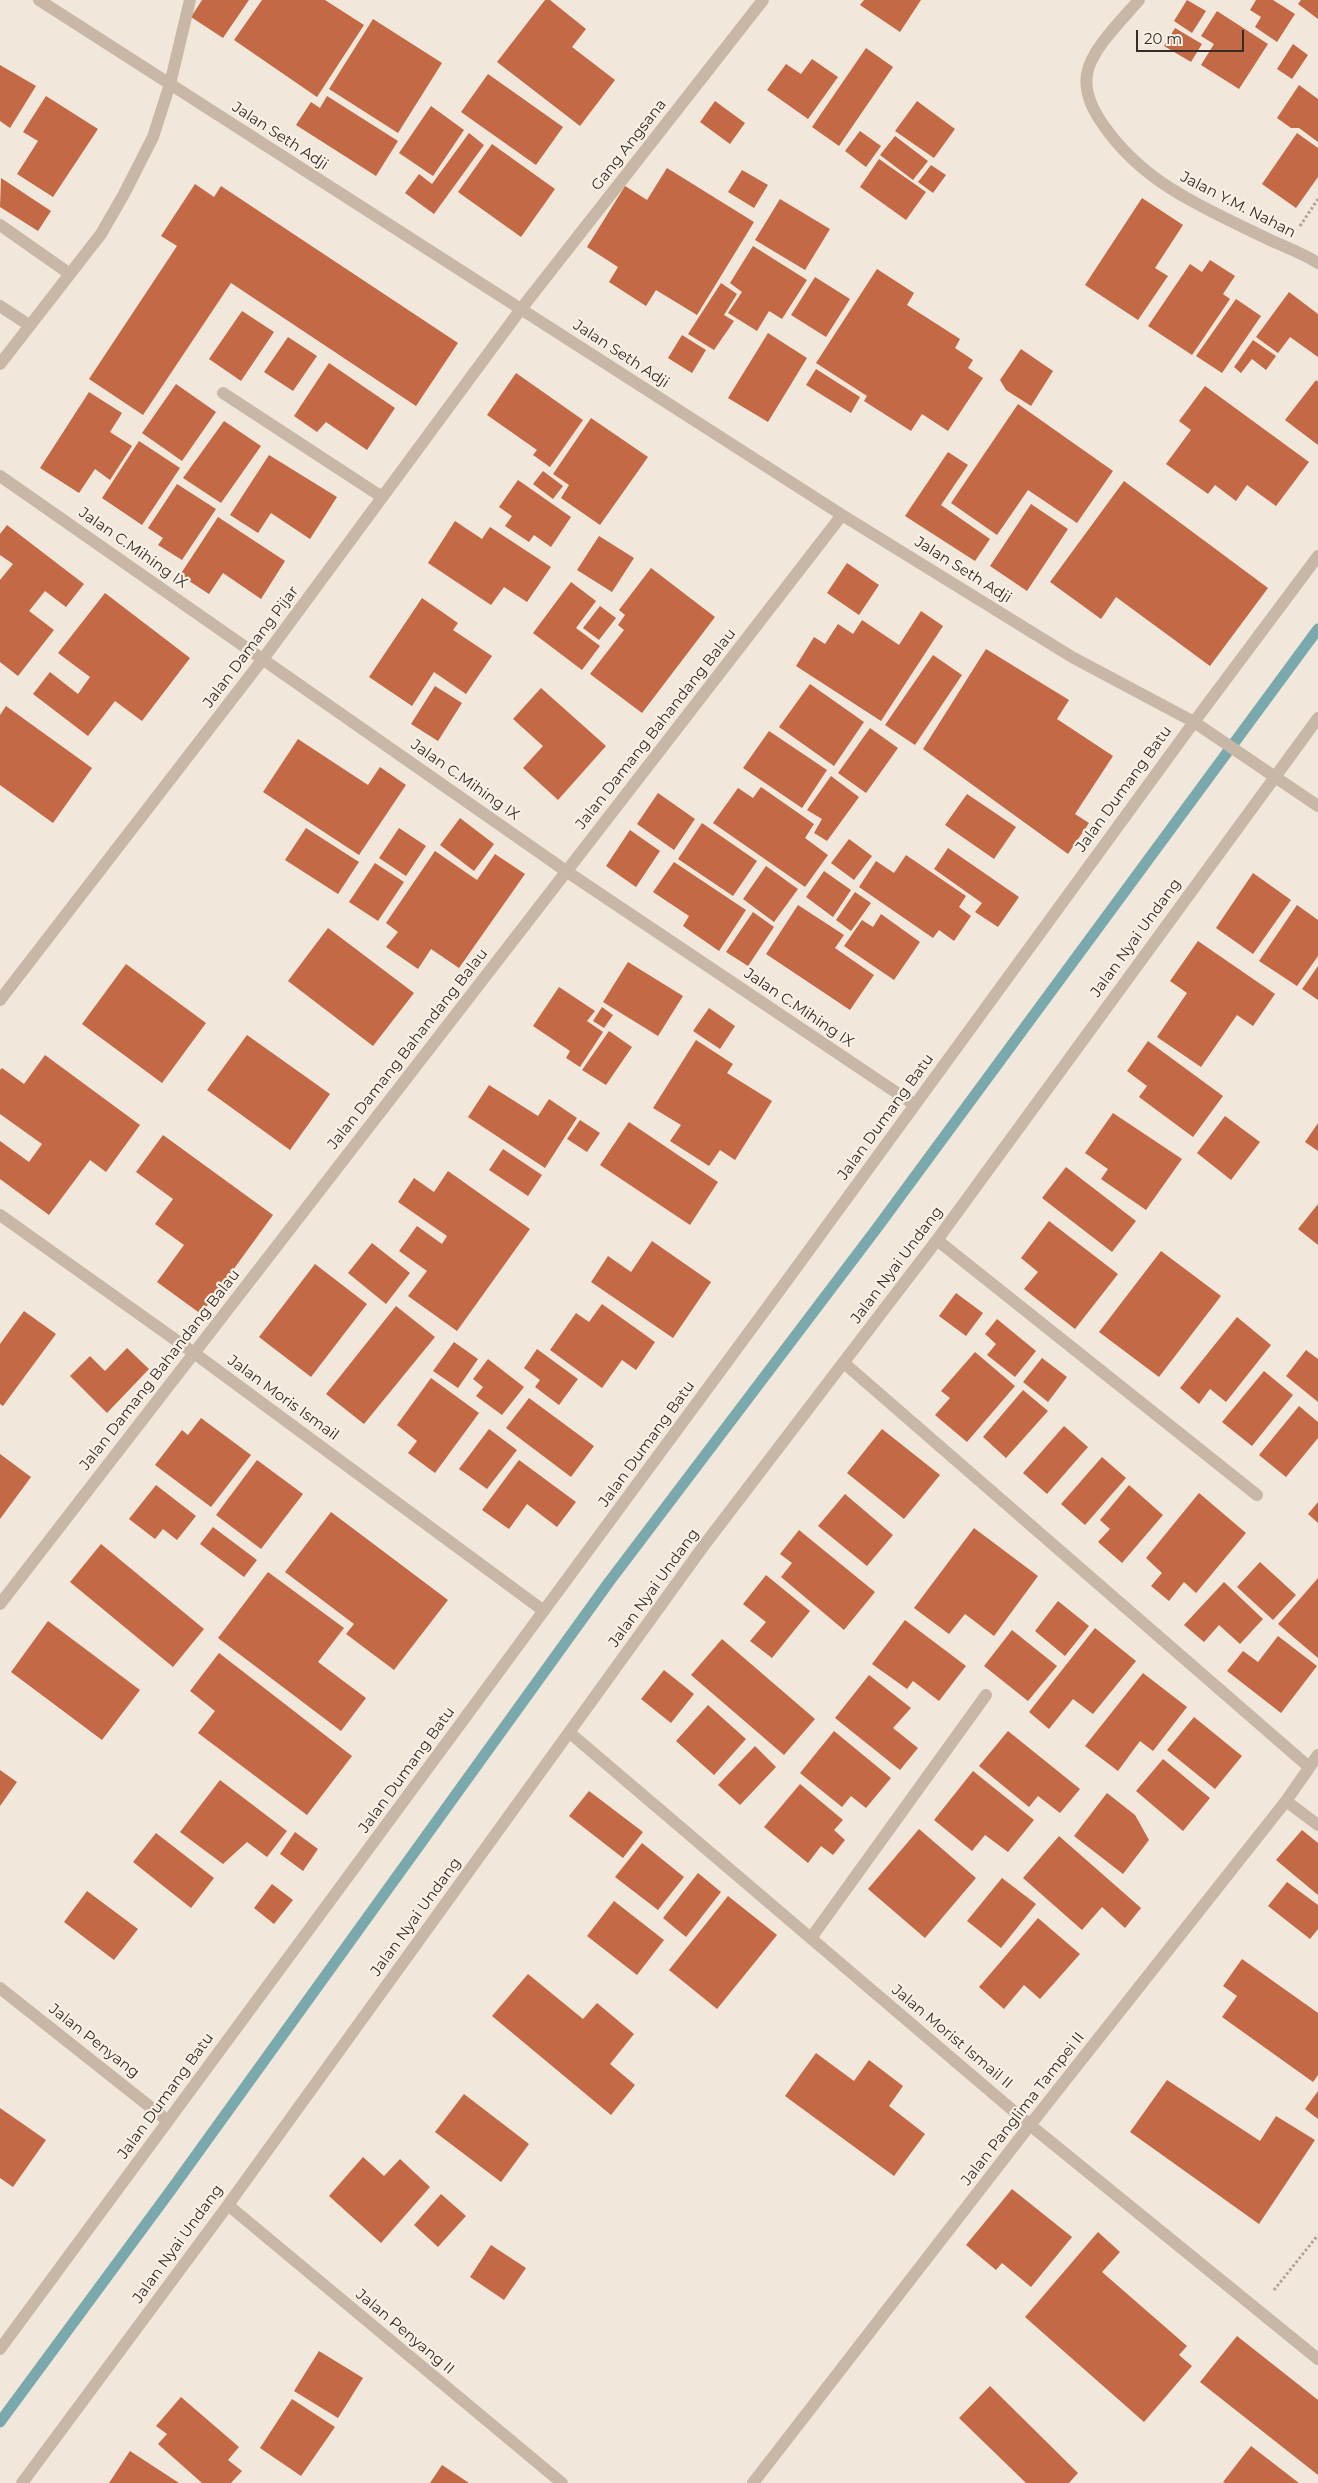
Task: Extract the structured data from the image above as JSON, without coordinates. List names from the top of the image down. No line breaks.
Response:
{"streets":{"street":["Jalan Seth Adji","Gang Angsana","Jalan Y.M. Nahan","Jalan C.Mihing IX","Jalan Damang Pijar","Jalan Damang Bahandang Balau","Jalan Dumang Batu","Jalan Nyai Undang","Jalan Moris Ismail","Jalan Morist Ismail II","Jalan Penyang","Jalan Panglima Tampei II","Jalan Penyang II"]},"crossings":[["Jalan Seth Adji","Gang Angsana"],["Jalan Seth Adji","Jalan Damang Pijar"],["Jalan Seth Adji","Jalan Damang Bahandang Balau"],["Jalan Seth Adji","Jalan Dumang Batu"],["Jalan Seth Adji","Jalan Nyai Undang"],["Gang Angsana","Jalan Damang Pijar"],["Jalan C.Mihing IX","Jalan Damang Pijar"],["Jalan C.Mihing IX","Jalan Damang Bahandang Balau"],["Jalan C.Mihing IX","Jalan Dumang Batu"],["Jalan Damang Bahandang Balau","Jalan Moris Ismail"],["Jalan Dumang Batu","Jalan Moris Ismail"],["Jalan Dumang Batu","Jalan Penyang"],["Jalan Nyai Undang","Jalan Morist Ismail II"],["Jalan Nyai Undang","Jalan Penyang II"],["Jalan Morist Ismail II","Jalan Panglima Tampei II"]],"scale_bar":"20 m"}
